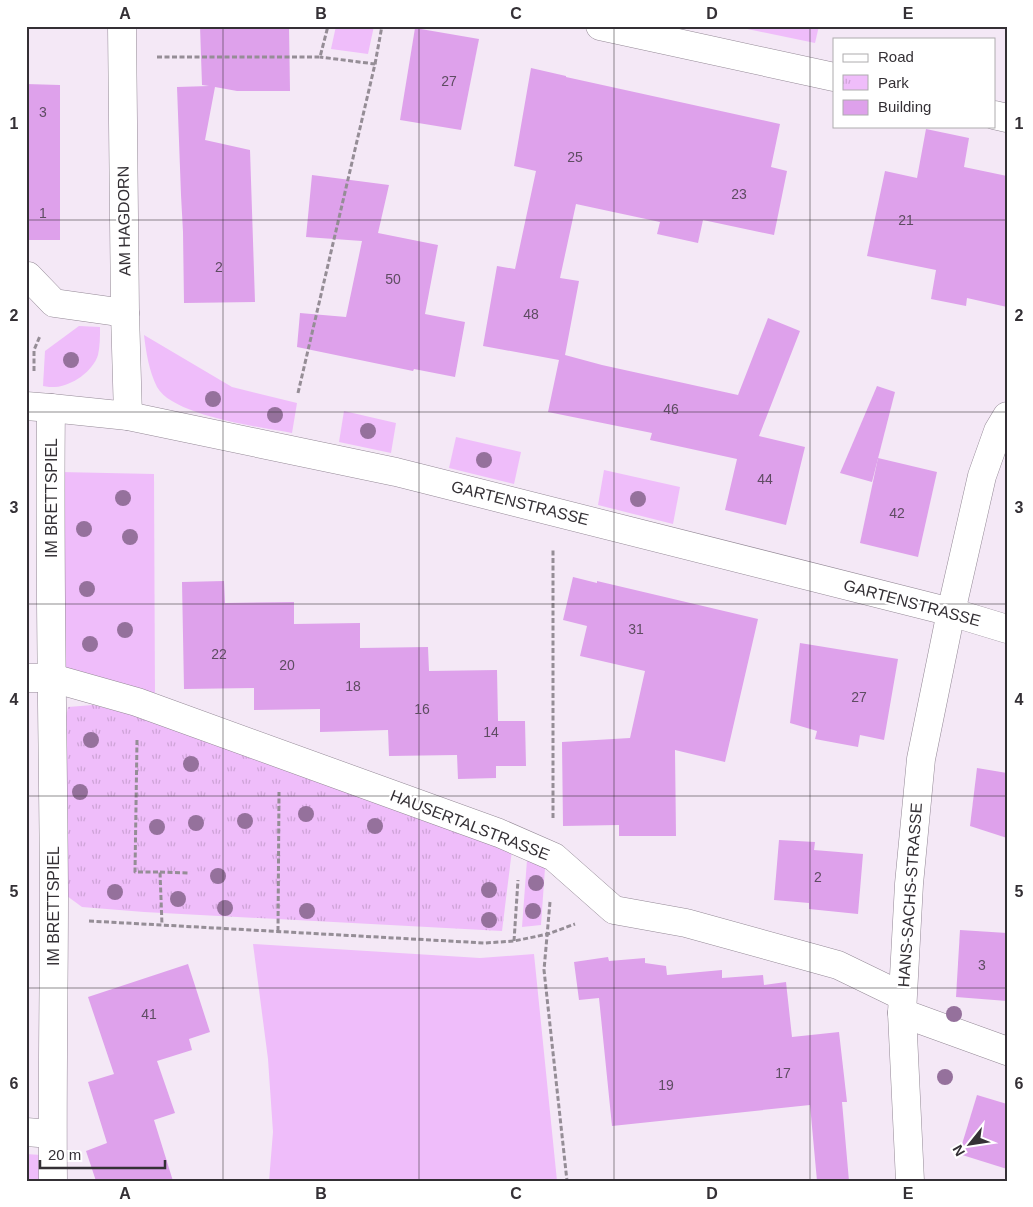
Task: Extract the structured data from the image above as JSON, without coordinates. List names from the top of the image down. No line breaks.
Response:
{"streets":{"street":["AM HAGDORN","IM BRETTSPIEL","GARTENSTRASSE","HAUSERTALSTRASSE","HANS-SACHS-STRASSE"]},"crossings":[["AM HAGDORN","GARTENSTRASSE"],["IM BRETTSPIEL","GARTENSTRASSE"],["IM BRETTSPIEL","HAUSERTALSTRASSE"],["GARTENSTRASSE","HANS-SACHS-STRASSE"],["HAUSERTALSTRASSE","HANS-SACHS-STRASSE"]],"house_numbers":["27","3","25","23","1","21","2","50","48","46","44","42","31","22","20","18","27","16","14","2","3","41","17","19"],"legend":["Road","Park","Building"],"scale_bar":"20 m","north":"bottom left","grid":{"columns":["A","B","C","D","E"],"rows":["1","2","3","4","5","6"]}}
